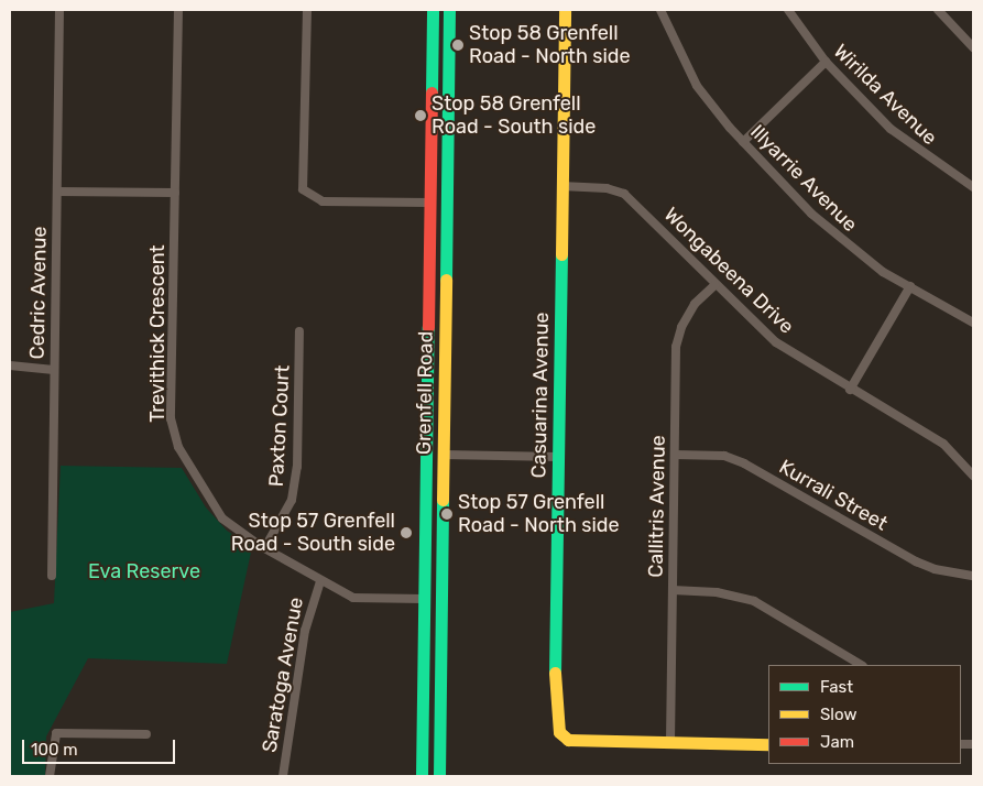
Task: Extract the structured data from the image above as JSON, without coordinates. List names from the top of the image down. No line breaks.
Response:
{"streets":{"main road":["Grenfell Road","Casuarina Avenue"],"street":["Wirilda Avenue","Illyarrie Avenue","Wongabeena Drive","Cedric Avenue","Trevithick Crescent","Paxton Court","Kurrali Street","Callitris Avenue","Saratoga Avenue"]},"crossings":[["Wongabeena Drive","Casuarina Avenue"],["Wongabeena Drive","Callitris Avenue"],["Trevithick Crescent","Grenfell Road"],["Trevithick Crescent","Paxton Court"],["Trevithick Crescent","Saratoga Avenue"],["Casuarina Avenue","Callitris Avenue"],["Kurrali Street","Callitris Avenue"]],"parks":["Eva Reserve"],"places":["Stop 58 Grenfell Road - North side","Stop 58 Grenfell Road - South side","Stop 57 Grenfell Road - North side","Stop 57 Grenfell Road - South side"],"legend":["Fast","Slow","Jam"],"scale_bar":"100 m"}
